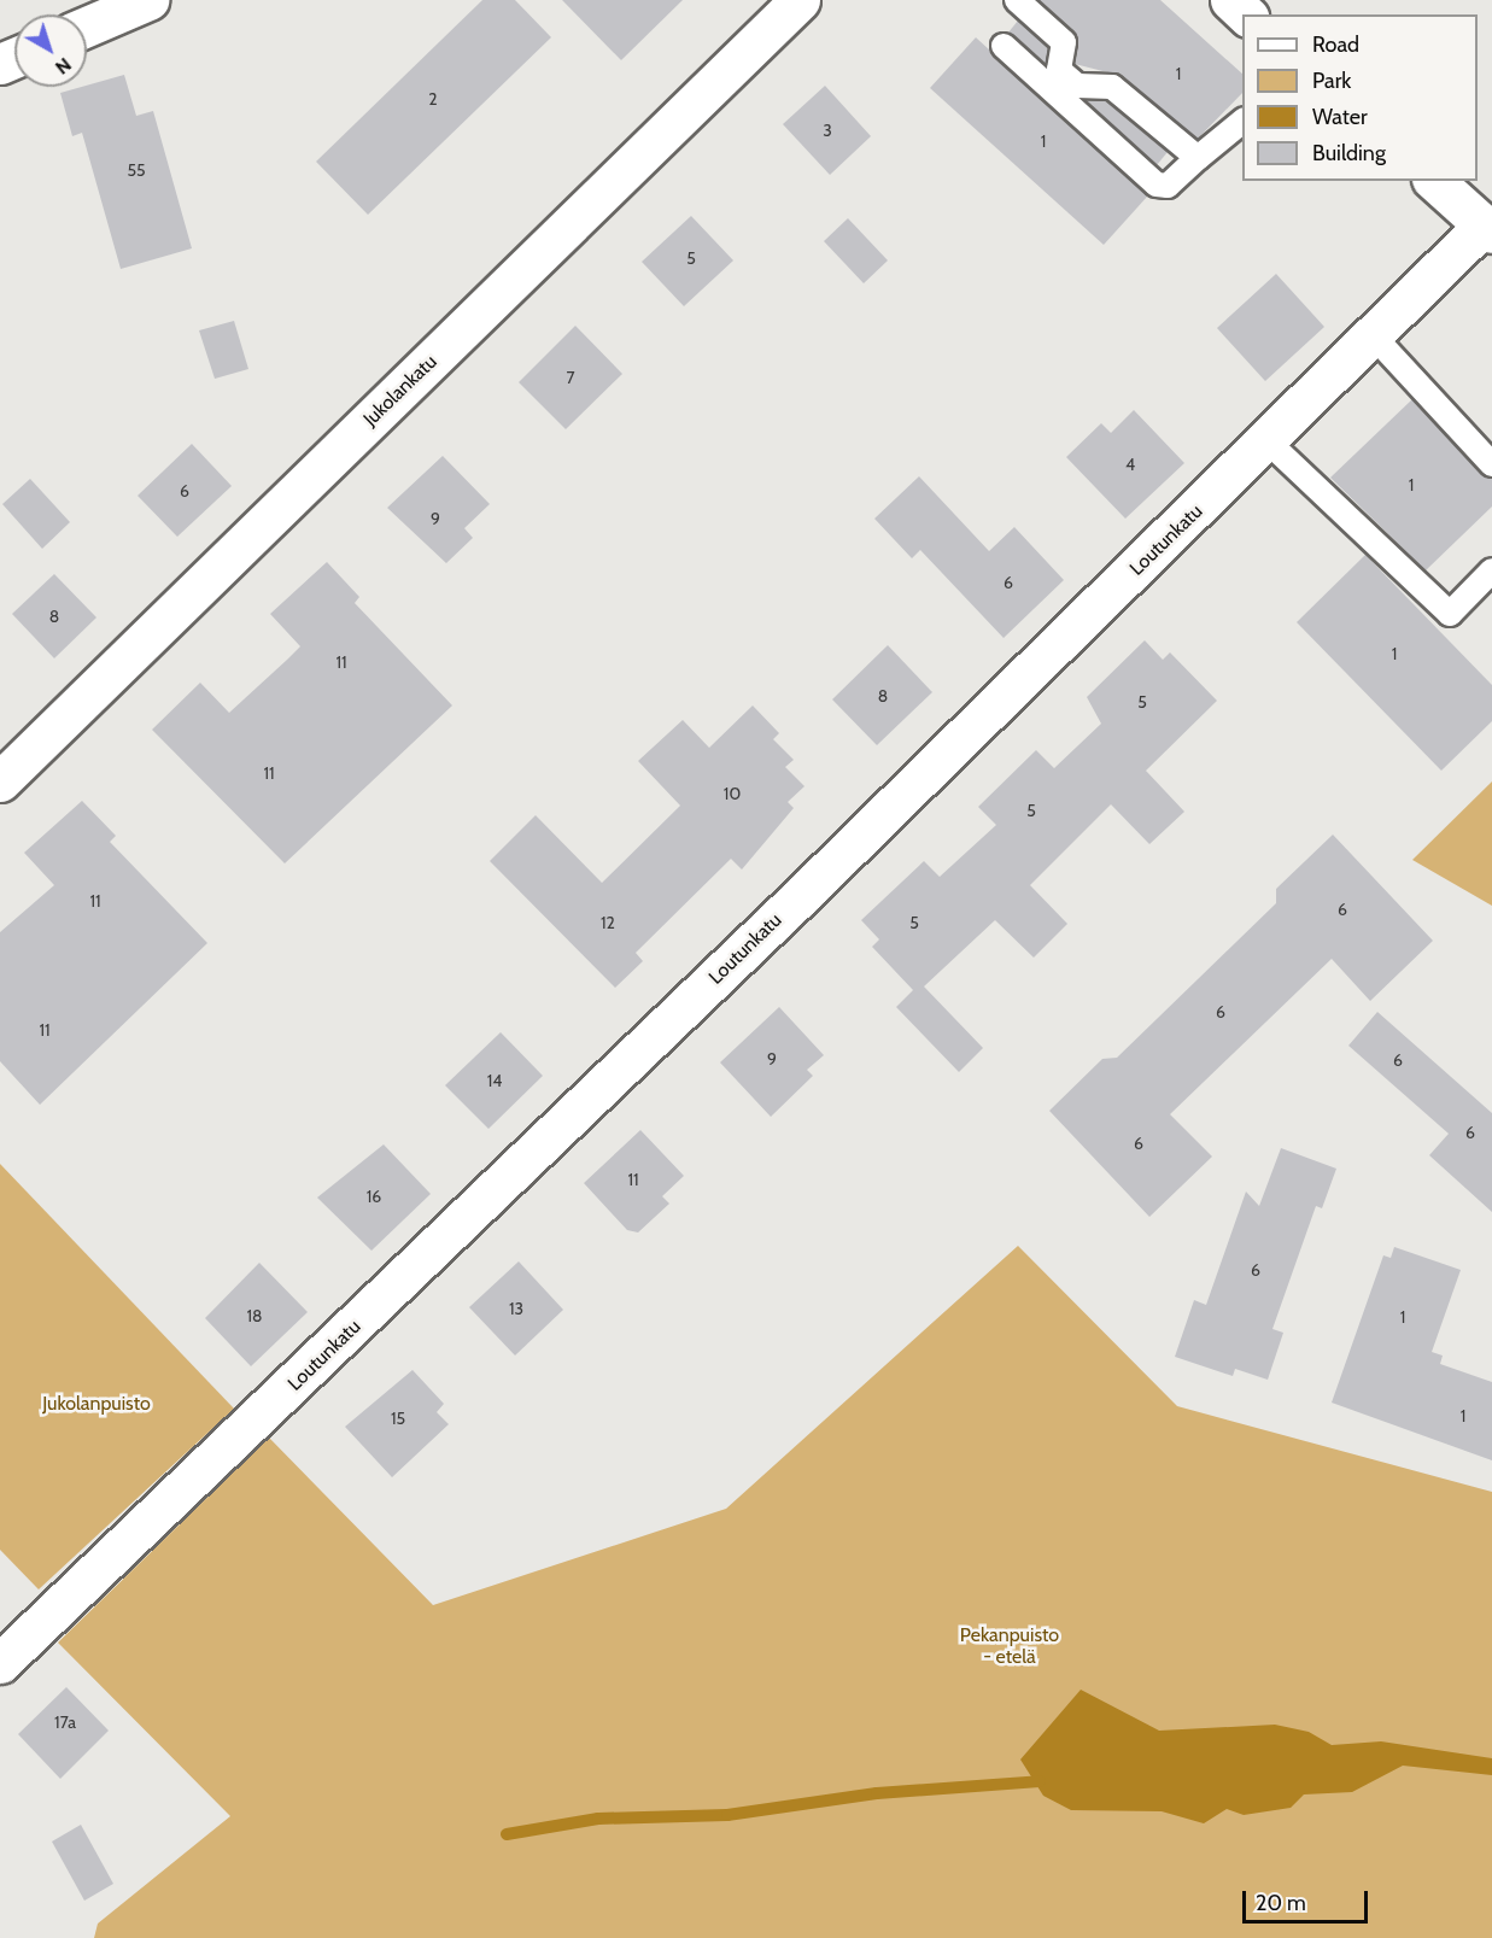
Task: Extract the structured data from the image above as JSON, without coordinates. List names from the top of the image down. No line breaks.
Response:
{"streets":{"street":["Jukolankatu","Loutunkatu"]},"parks":["Jukolanpuisto","Pekanpuisto - etelä"],"house_numbers":["1","2","3","1","55","5","7","4","1","6","9","6","8","1","11","8","5","11","10","5","11","6","12","5","6","11","9","6","14","6","6","11","16","6","13","18","1","1","15","17a"],"legend":["Road","Park","Water","Building"],"scale_bar":"20 m","north":"bottom right"}
